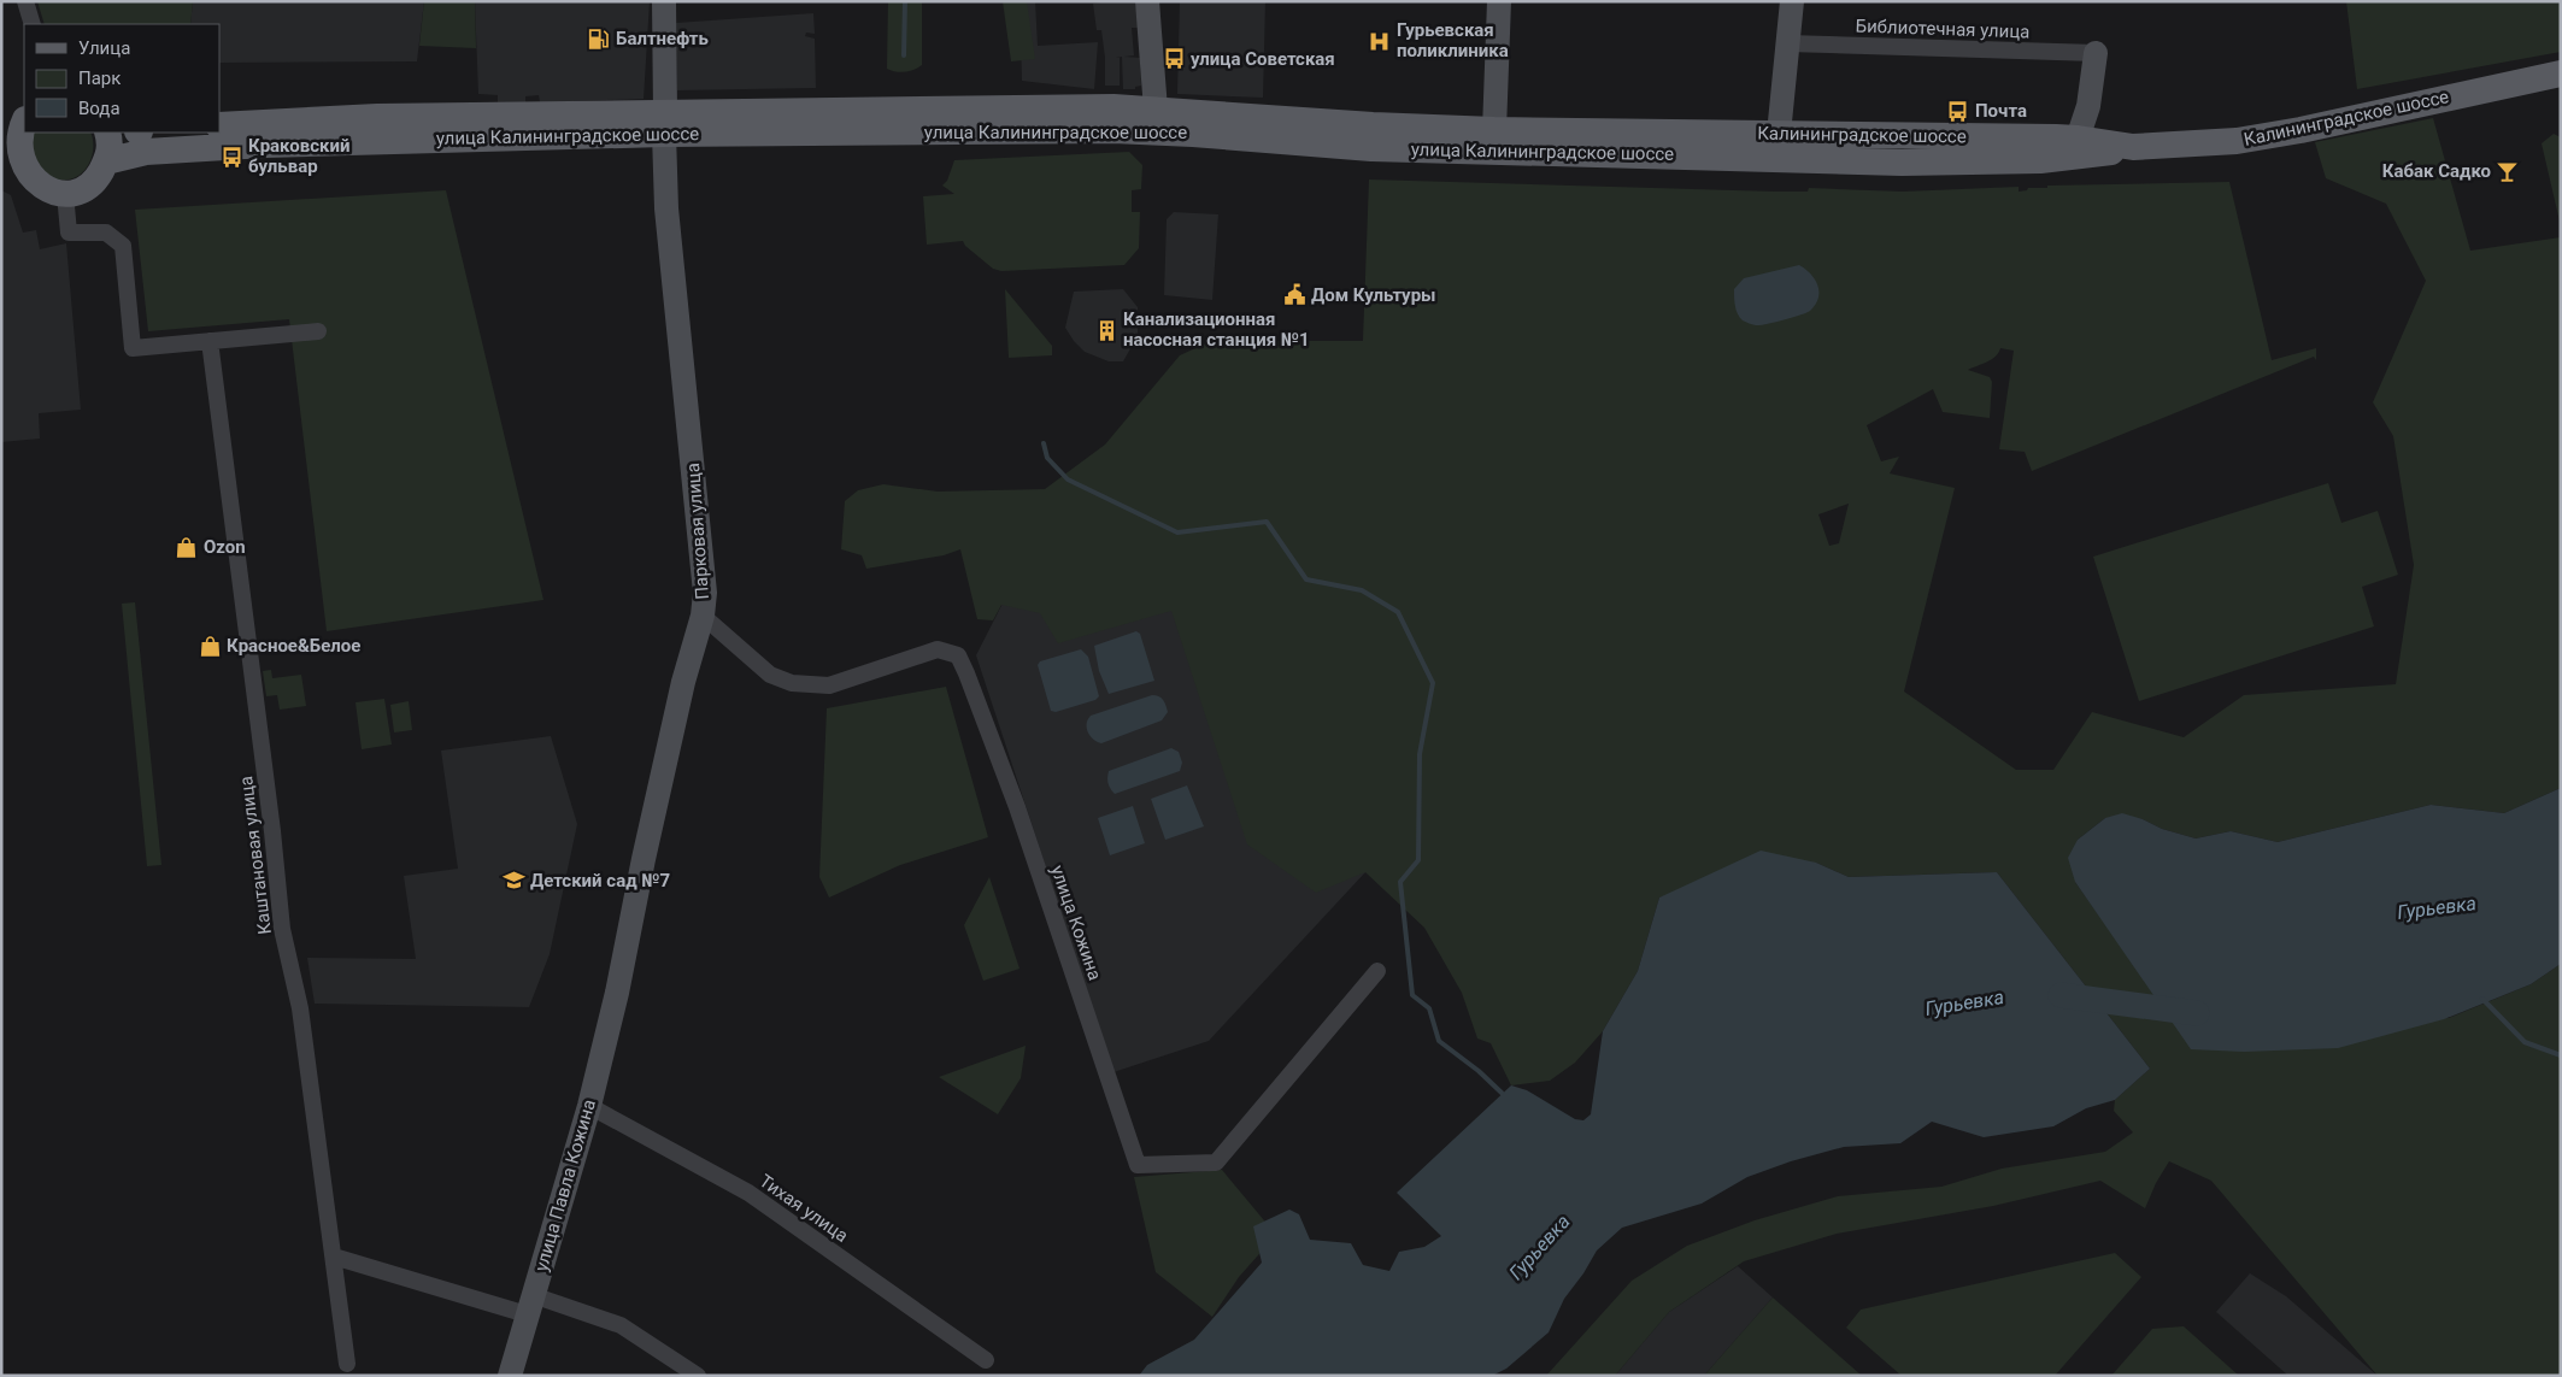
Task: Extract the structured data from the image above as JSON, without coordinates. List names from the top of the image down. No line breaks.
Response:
{"streets":{"main road":["Калининградское шоссе","улица Калининградское шоссе"],"street":["Библиотечная улица","Парковая улица","Каштановая улица","улица Кожина","улица Павла Кожина","Тихая улица"]},"crossings":[["Калининградское шоссе","улица Калининградское шоссе"],["улица Калининградское шоссе","Парковая улица"],["Парковая улица","улица Кожина"],["Парковая улица","улица Павла Кожина"],["улица Павла Кожина","Тихая улица"]],"water":["Гурьевка"],"places":{"fuel station":["Балтнефть"],"hospital":["Гурьевская поликлиника"],"bus stop":["улица Советская","Почта","Краковский бульвар"],"bar":["Кабак Садко"],"public building":["Дом Культуры"],"building":["Канализационная насосная станция №1"],"shop":["Ozon","Красное&Белое"],"school or university":["Детский сад №7"]},"legend":["Улица","Парк","Вода"]}
